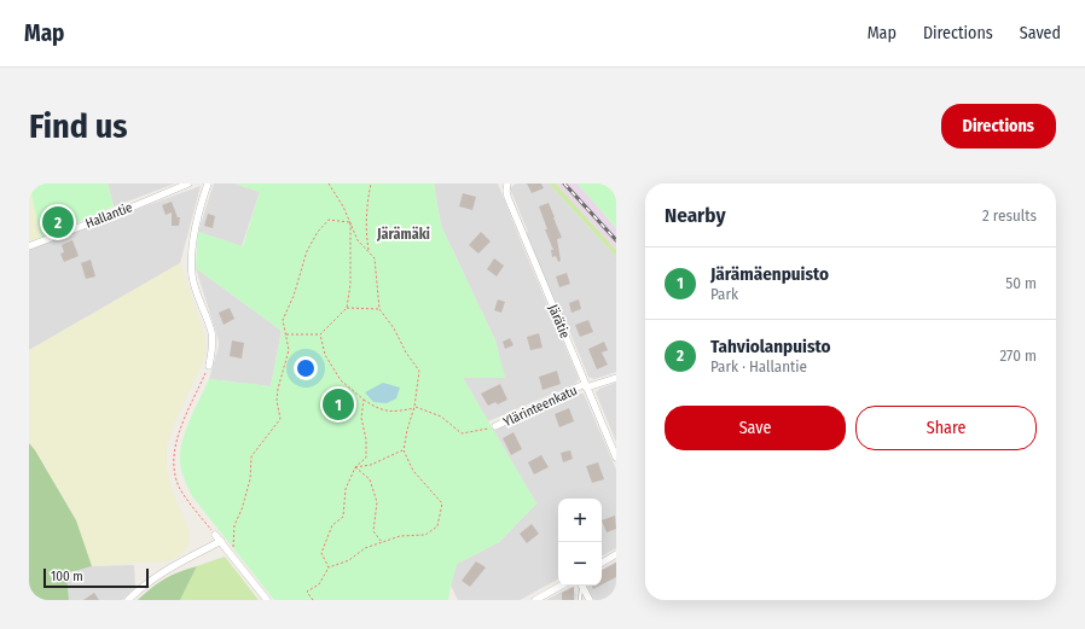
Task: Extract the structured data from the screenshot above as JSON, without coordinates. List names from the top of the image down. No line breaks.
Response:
{"streets":{"street":["Hallantie","Järätie","Ylärinteenkatu"]},"crossings":[["Järätie","Ylärinteenkatu"]],"districts":["Järämäki"],"scale_bar":"100 m","page":{"header":"Map","nav":["Map","Directions","Saved"],"buttons":["Directions",["Save","Share"]],"title":"Find us","heading":["Nearby","2 results"],"pins":["2","1"],"list":[{"mark":"1","name":"Järämäenpuisto","note":"Park","value":"50 m"},{"mark":"2","name":"Tahviolanpuisto","note":"Park · Hallantie","value":"270 m"}],"map_buttons":["+","−"],"scale":"100 m"}}
